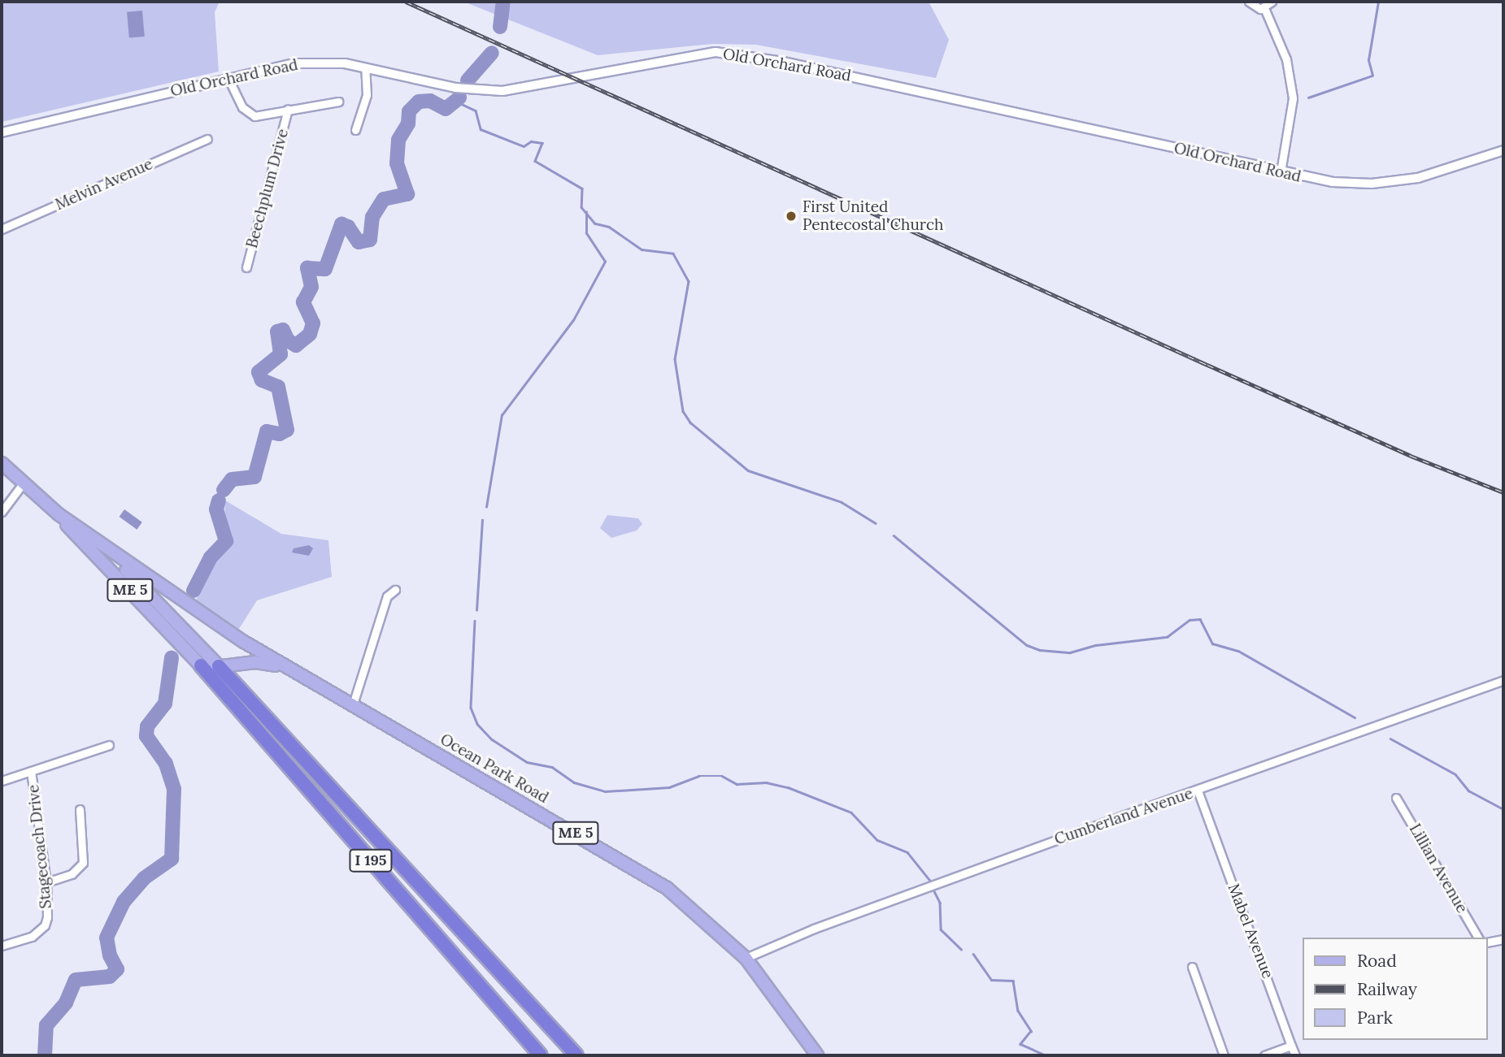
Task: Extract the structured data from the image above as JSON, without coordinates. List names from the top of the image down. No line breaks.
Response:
{"streets":{"highway":["I 195"],"main road":["ME 5","Ocean Park Road"],"street":["Old Orchard Road","Melvin Avenue","Beechplum Drive","Cumberland Avenue","Stagecoach Drive","Lillian Avenue","Mabel Avenue"]},"crossings":[["Old Orchard Road","Beechplum Drive"],["Ocean Park Road","Cumberland Avenue"],["Ocean Park Road","I 195"],["Cumberland Avenue","Mabel Avenue"]],"places":["First United Pentecostal Church"],"legend":["Road","Railway","Park"]}
